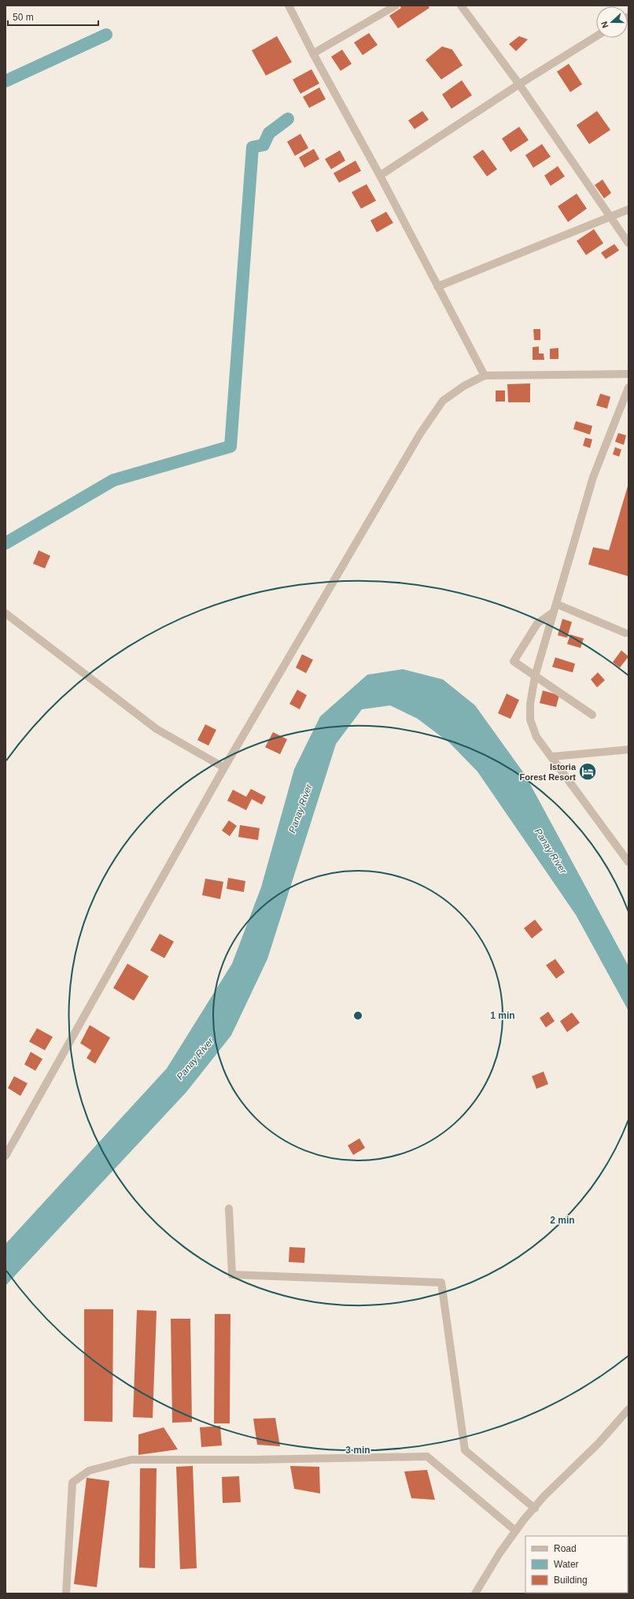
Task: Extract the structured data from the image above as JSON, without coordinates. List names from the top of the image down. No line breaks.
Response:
{"water":["Panay River"],"places":{"hotel":["Istoria Forest Resort"]},"legend":["Road","Water","Building"],"scale_bar":"50 m","north":"left","rings":["1 min","2 min","3 min"]}
